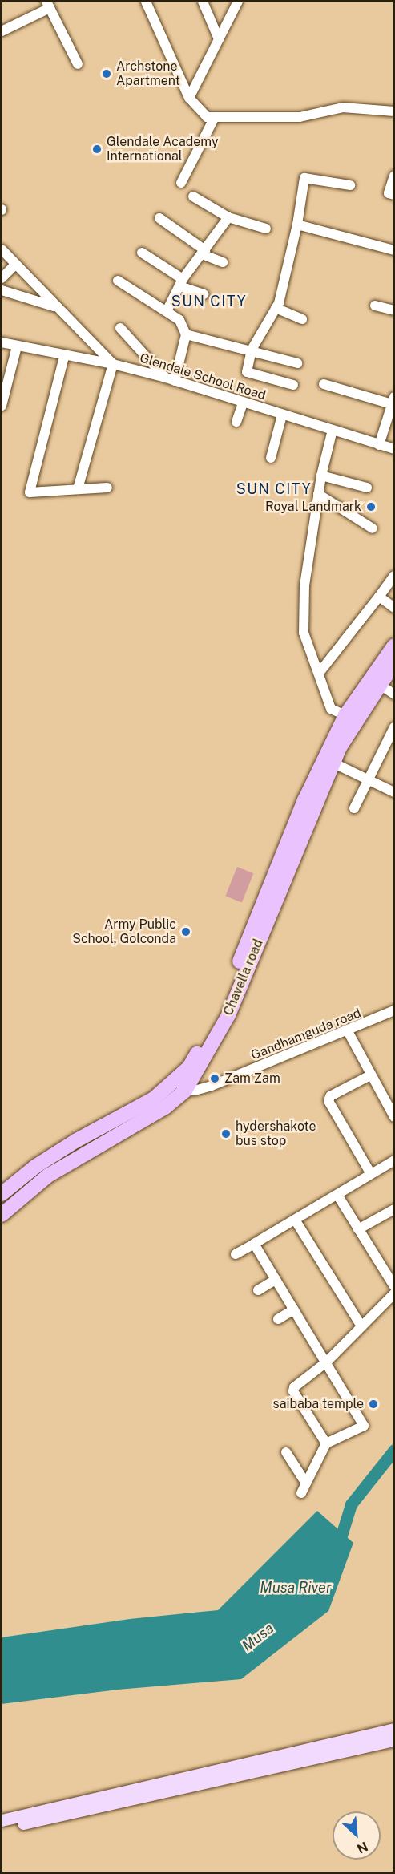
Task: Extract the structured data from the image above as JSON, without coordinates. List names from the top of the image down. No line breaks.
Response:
{"streets":{"highway":["Chavella road"],"street":["Glendale School Road","Gandhamguda road"]},"crossings":[["Chavella road","Gandhamguda road"]],"districts":["SUN CITY","SUN CITY"],"water":["Musa River","Musa"],"places":["Archstone Apartment","Glendale Academy International","Royal Landmark","Army Public School, Golconda","Zam Zam","hydershakote bus stop","saibaba temple"],"north":"bottom right"}
